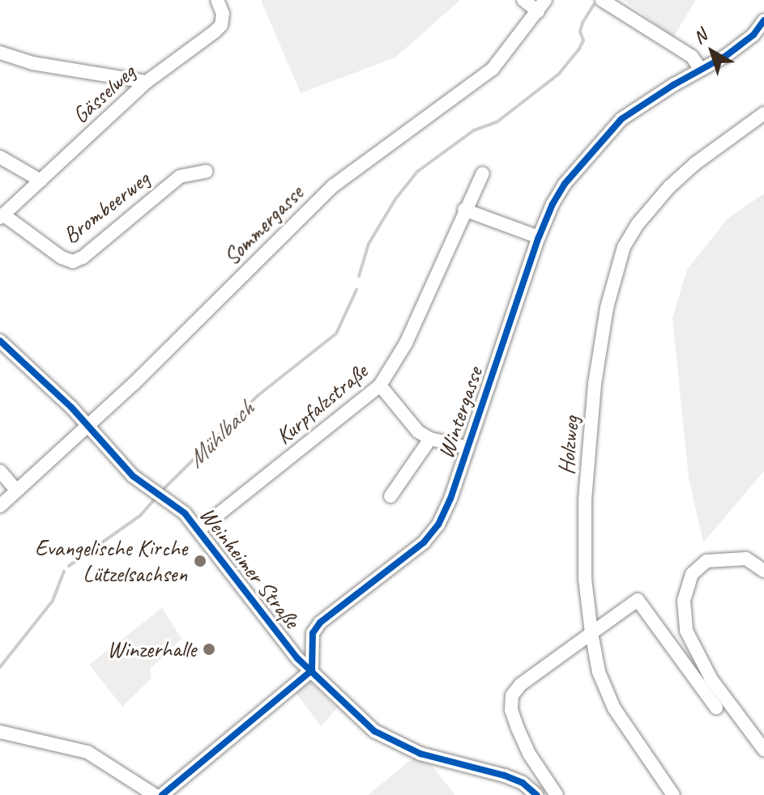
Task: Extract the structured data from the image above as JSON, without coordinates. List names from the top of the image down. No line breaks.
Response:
{"streets":{"street":["Gässelweg","Brombeerweg","Sommergasse","Kurpfalzstraße","Wintergasse","Holzweg","Weinheimer Straße"]},"crossings":[["Gässelweg","Brombeerweg"],["Sommergasse","Weinheimer Straße"],["Kurpfalzstraße","Weinheimer Straße"],["Wintergasse","Weinheimer Straße"]],"water":["Mühlbach"],"places":["Evangelische Kirche Lützelsachsen","Winzerhalle"],"north":"top left"}
